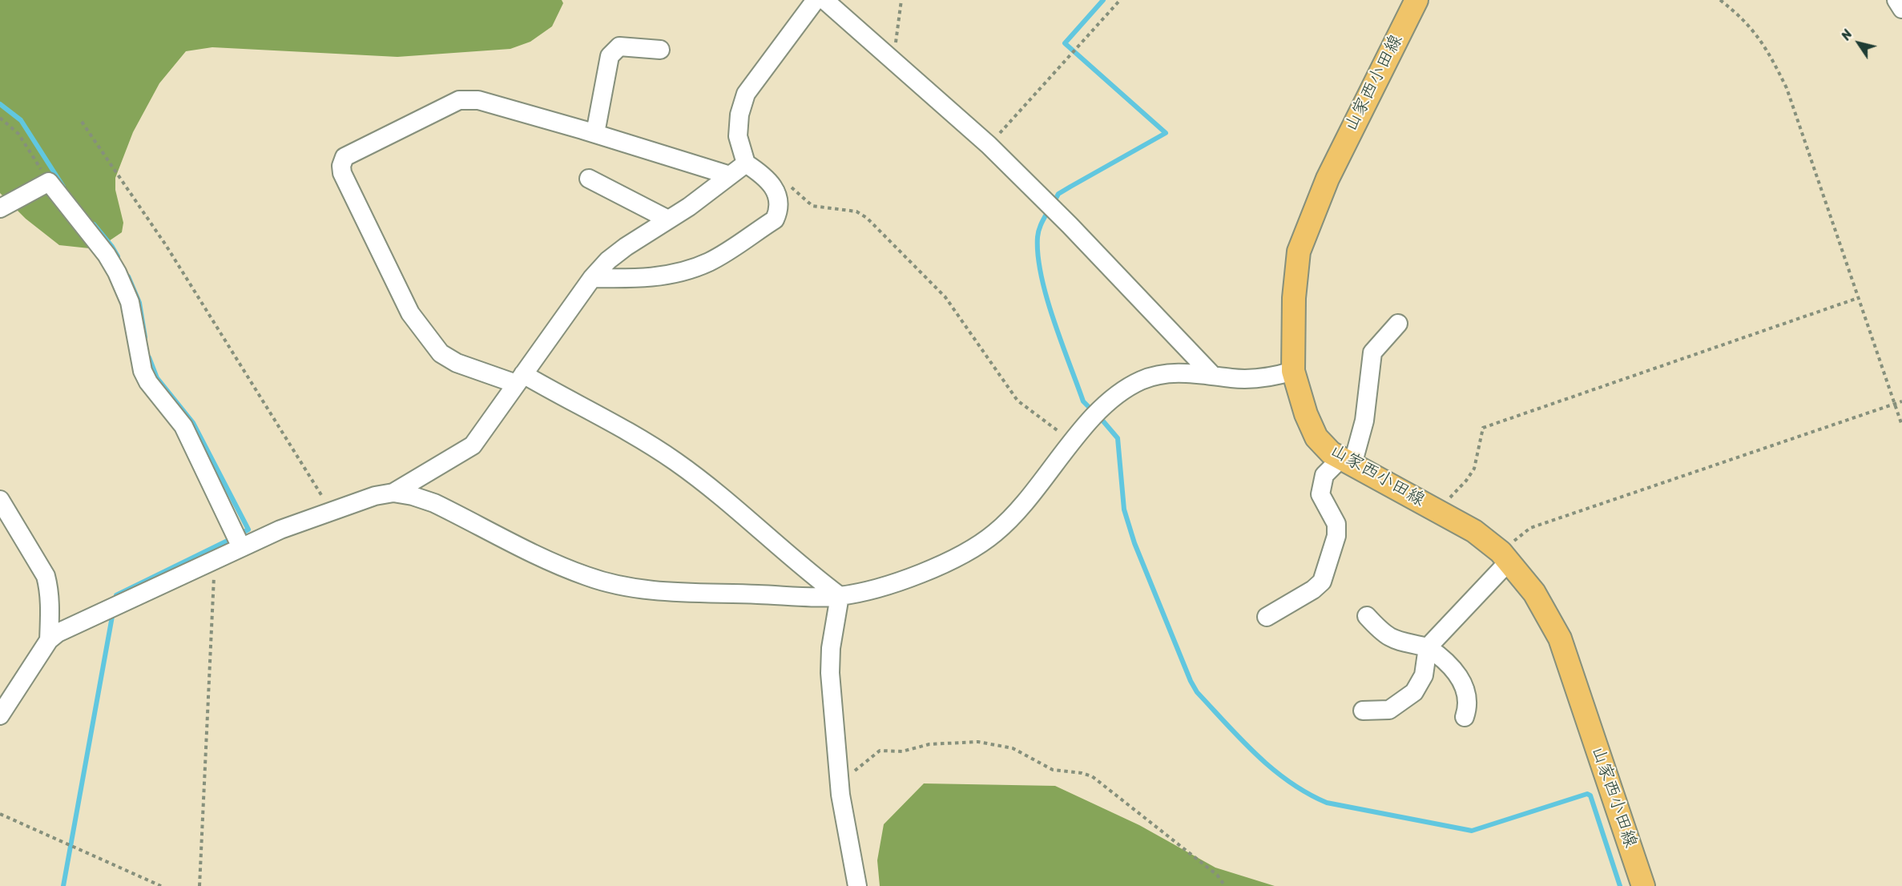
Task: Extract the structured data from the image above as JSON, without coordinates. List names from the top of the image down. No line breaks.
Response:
{"streets":{"main road":["山家西小田線"]},"north":"top left"}
